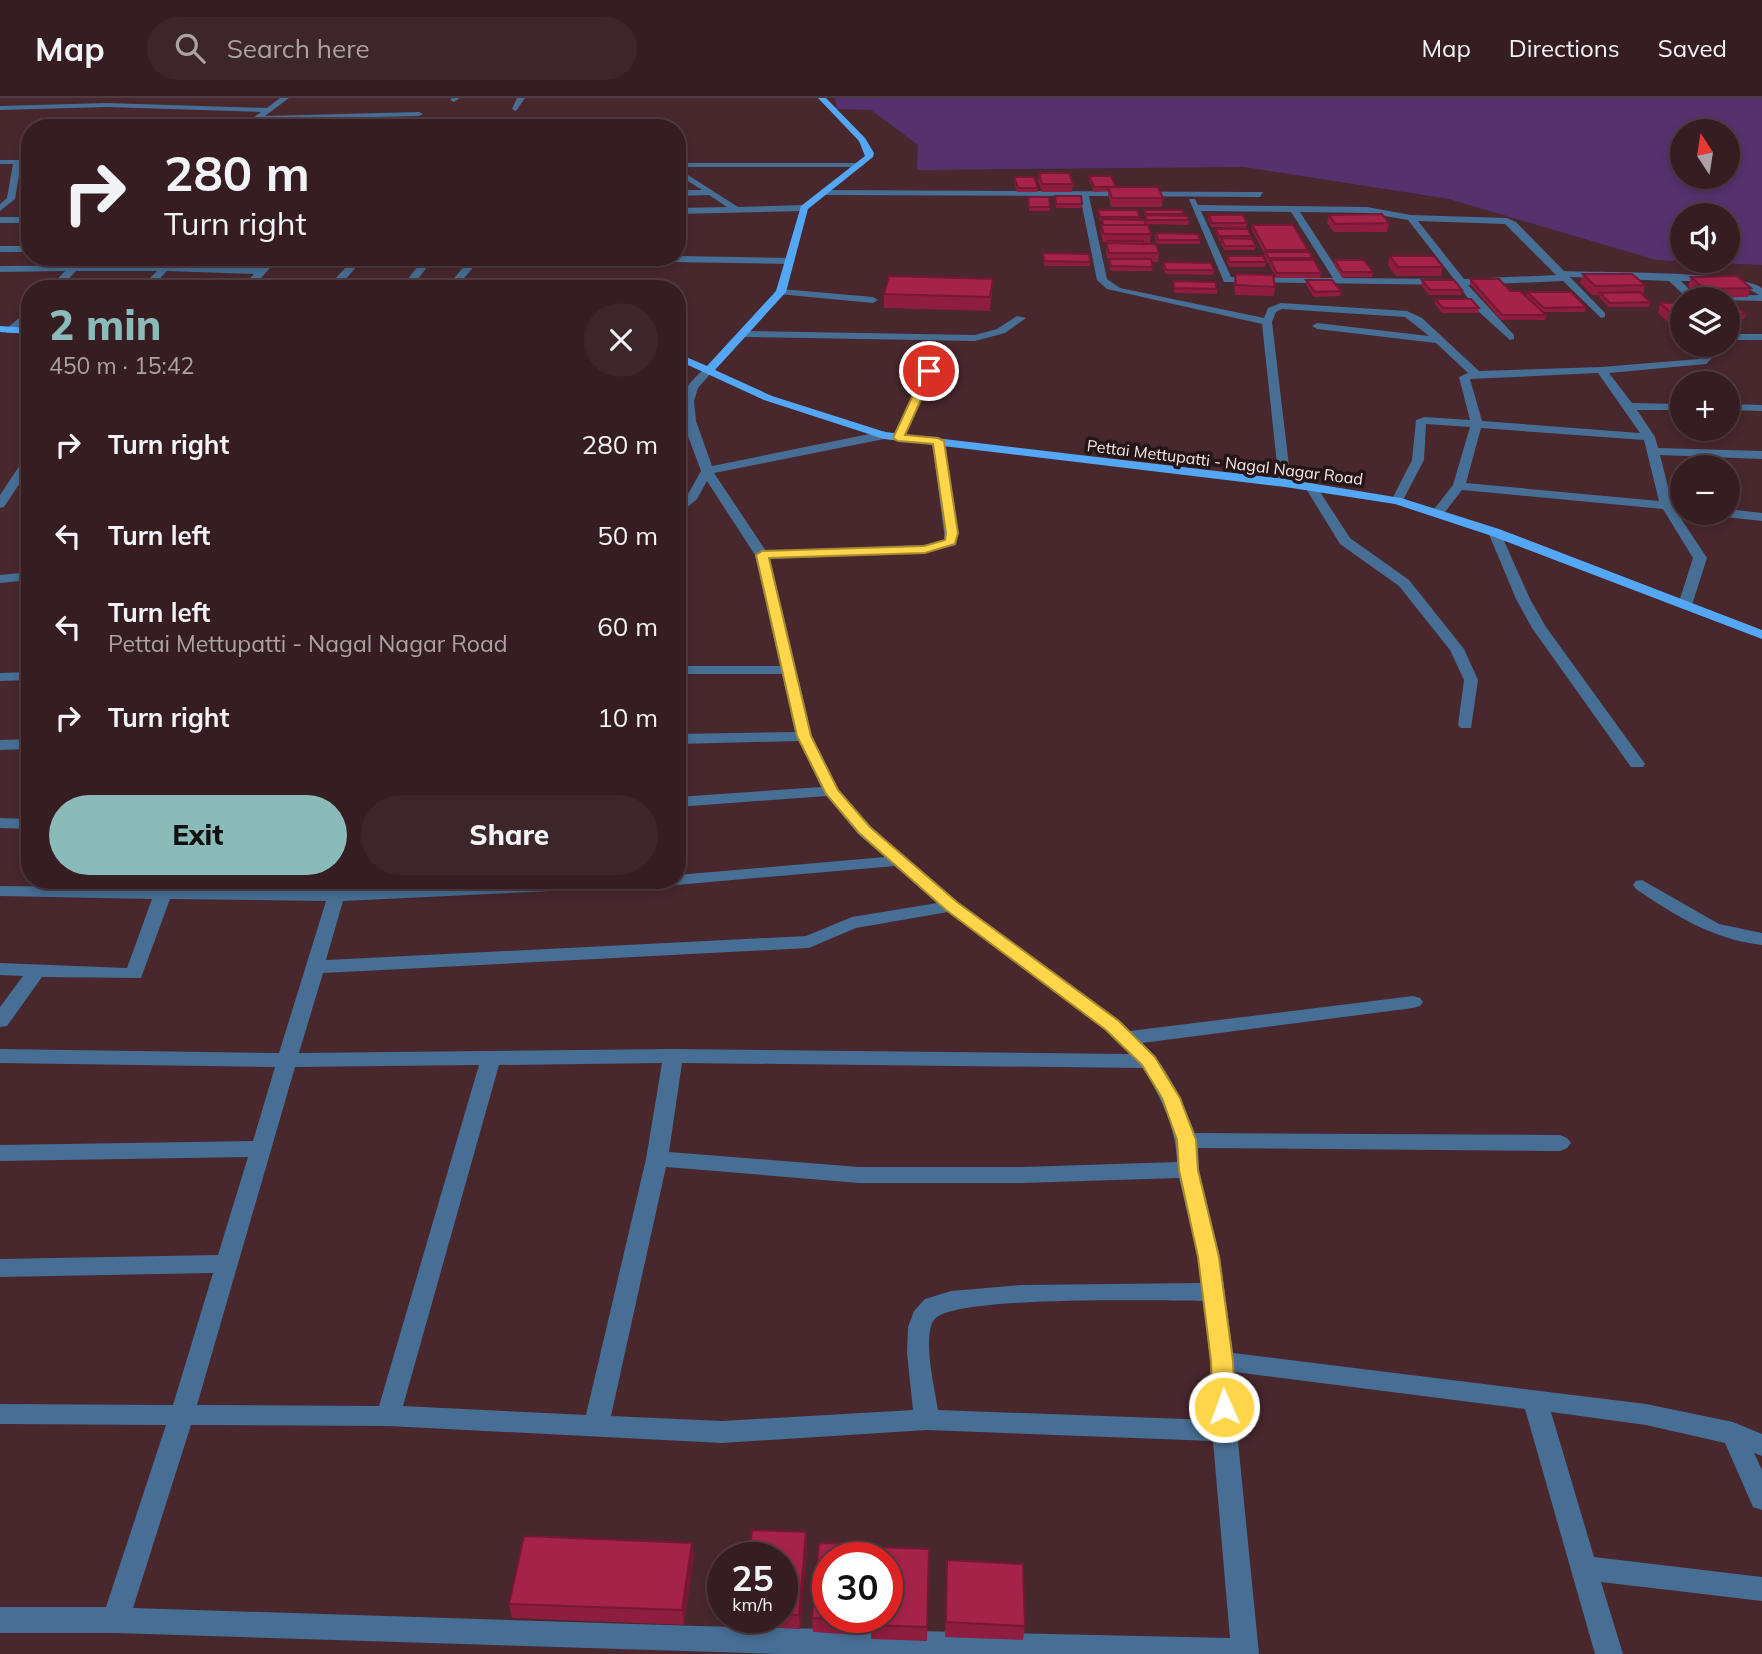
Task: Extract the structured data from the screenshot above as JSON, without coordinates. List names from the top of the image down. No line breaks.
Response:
{"streets":{"main road":["Pettai Mettupatti - Nagal Nagar Road"]},"north":"top","page":{"header":"Map","search":"Search here","nav":["Map","Directions","Saved"],"map_buttons":["+","−"],"turn":["280 m","Turn right"],"heading":["2 min","450 m · 15:42"],"list":[{"name":"Turn right","value":"280 m"},{"name":"Turn left","value":"50 m"},{"name":"Turn left","note":"Pettai Mettupatti - Nagal Nagar Road","value":"60 m"},{"name":"Turn right","value":"10 m"}],"buttons":["Exit","Share"],"speed":"25 km/h","limit":"30"}}
